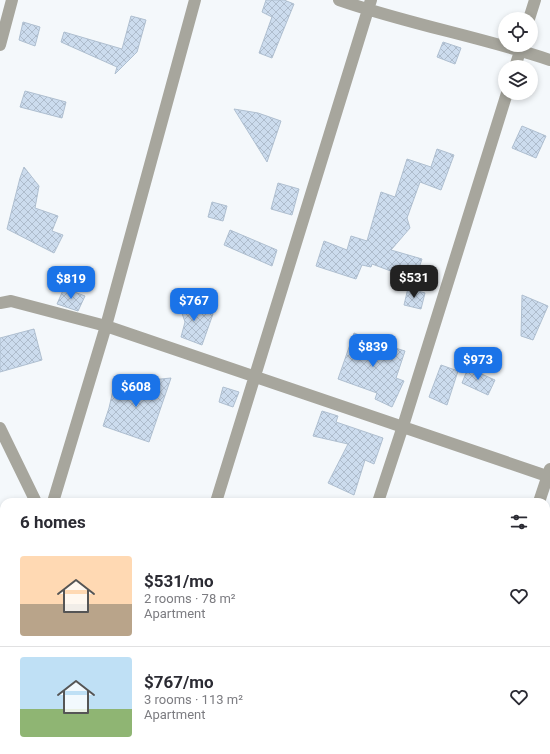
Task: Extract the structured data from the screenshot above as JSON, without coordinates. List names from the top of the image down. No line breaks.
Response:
{"page":{"price":["$531","$819","$767","$839","$973","$608"],"heading":"6 homes","list":[{"name":"$531/mo","note":"2 rooms · 78 m² · Apartment"},{"name":"$767/mo","note":"3 rooms · 113 m² · Apartment"}]}}
